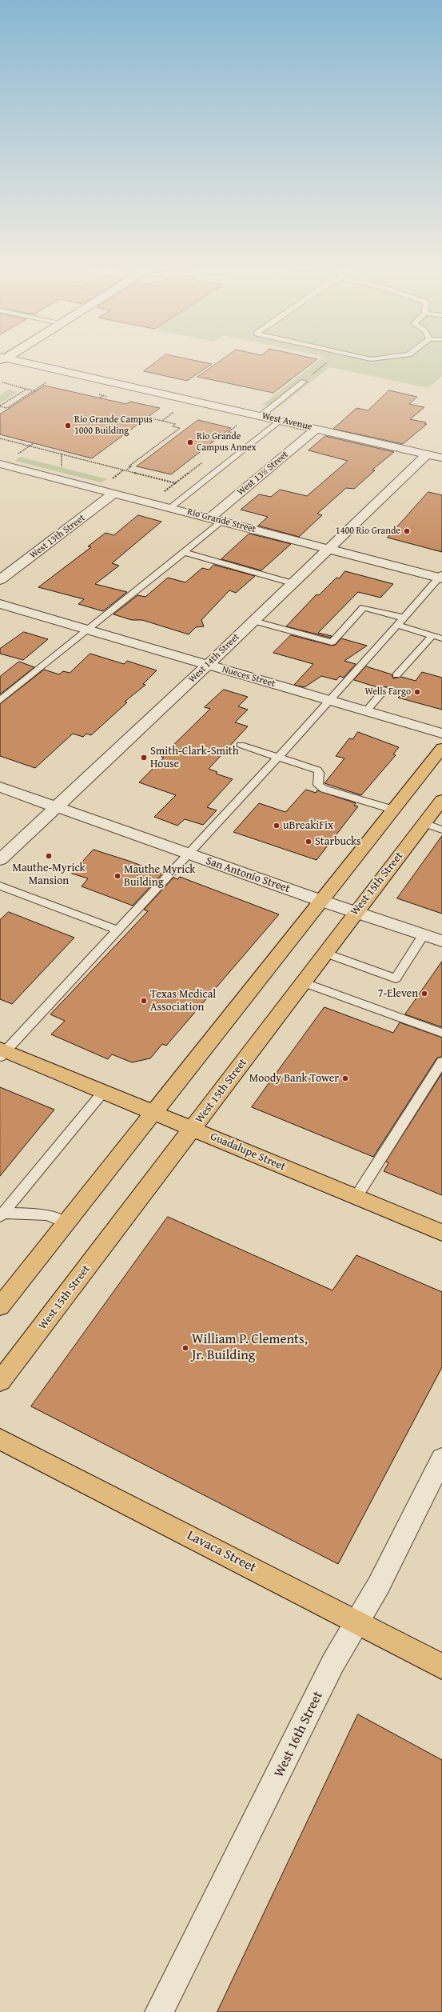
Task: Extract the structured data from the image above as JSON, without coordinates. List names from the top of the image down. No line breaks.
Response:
{"streets":{"main road":["West 15th Street","Guadalupe Street","Lavaca Street"],"street":["West Avenue","West 13½ Street","Rio Grande Street","West 13th Street","West 14th Street","Nueces Street","San Antonio Street","West 16th Street"]},"crossings":[["West Avenue","West 13½ Street"],["West Avenue","West 14th Street"],["West 13½ Street","Rio Grande Street"],["Rio Grande Street","West 13th Street"],["Rio Grande Street","West 14th Street"],["West 14th Street","Nueces Street"],["West 14th Street","San Antonio Street"],["San Antonio Street","West 15th Street"],["West 15th Street","Guadalupe Street"],["Lavaca Street","West 16th Street"]],"places":["Rio Grande Campus 1000 Building","Rio Grande Campus Annex","1400 Rio Grande","Wells Fargo","Smith-Clark-Smith House","uBreakiFix","Starbucks","Mauthe-Myrick Mansion","Mauthe Myrick Building","7-Eleven","Texas Medical Association","Moody Bank Tower","William P. Clements, Jr. Building"]}
